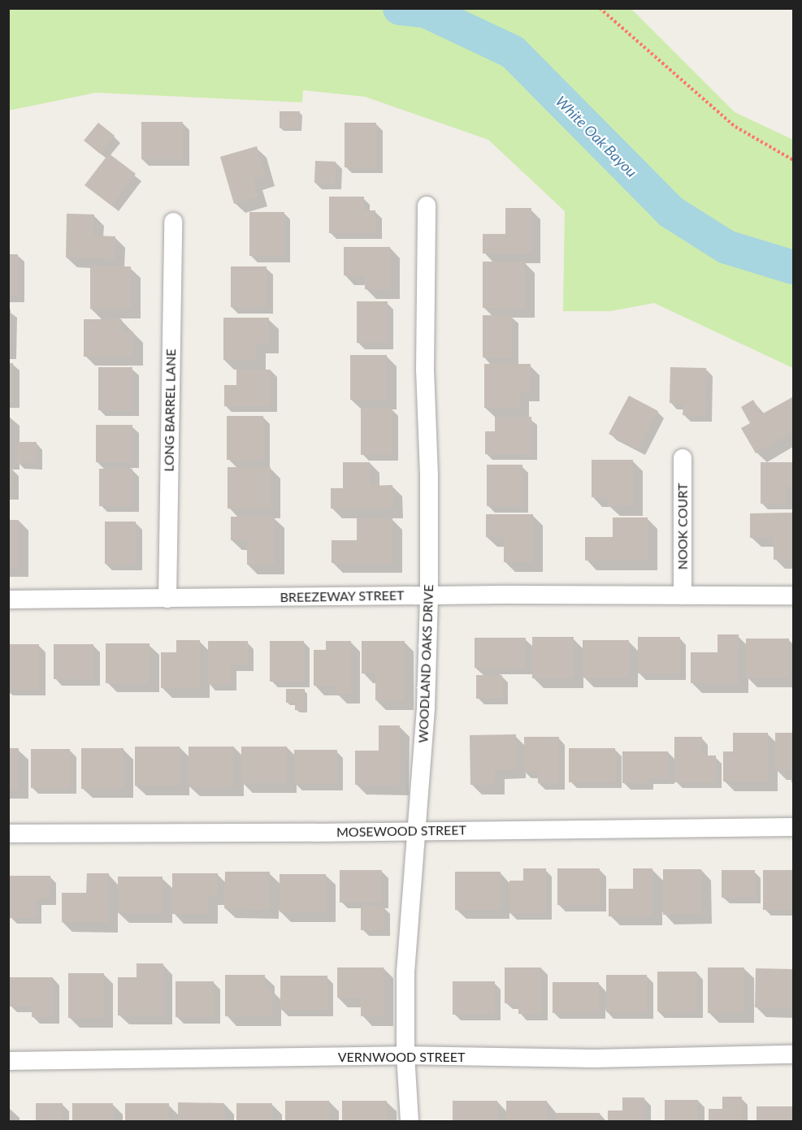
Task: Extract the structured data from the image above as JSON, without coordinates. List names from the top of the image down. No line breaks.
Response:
{"streets":{"street":["LONG BARREL LANE","NOOK COURT","BREEZEWAY STREET","WOODLAND OAKS DRIVE","MOSEWOOD STREET","VERNWOOD STREET"]},"crossings":[["LONG BARREL LANE","BREEZEWAY STREET"],["NOOK COURT","BREEZEWAY STREET"],["BREEZEWAY STREET","WOODLAND OAKS DRIVE"],["WOODLAND OAKS DRIVE","MOSEWOOD STREET"],["WOODLAND OAKS DRIVE","VERNWOOD STREET"]],"water":["White Oak Bayou"]}
